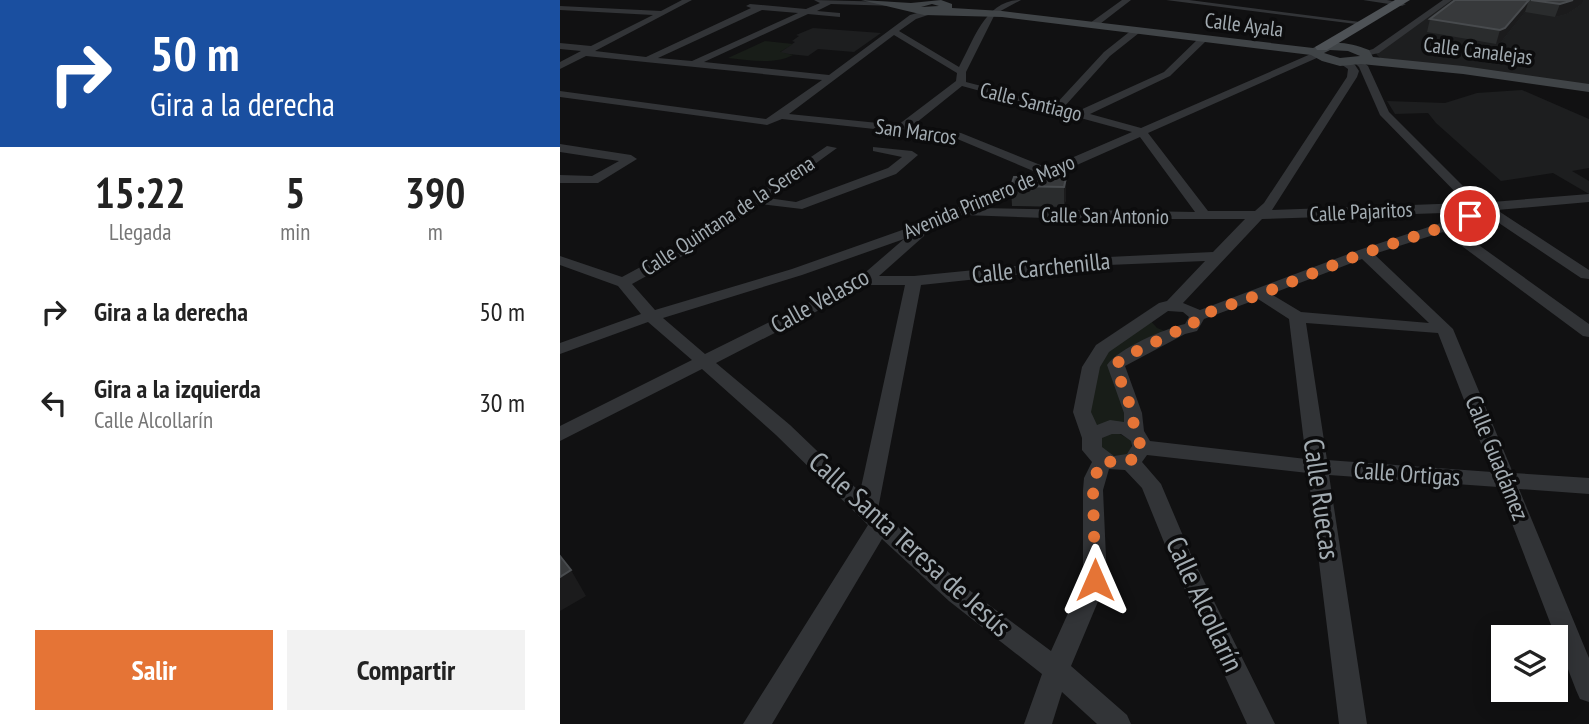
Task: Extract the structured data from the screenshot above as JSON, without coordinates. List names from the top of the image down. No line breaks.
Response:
{"streets":{"main road":["Calle Ayala","Calle Canalejas"],"street":["Calle Santiago","San Marcos","Avenida Primero de Mayo","Calle Pajaritos","Calle Quintana de la Serena","Calle San Antonio","Calle Carchenilla","Calle Velasco","Calle Guadámez","Calle Ortigas","Calle Ruecas","Calle Santa Teresa de Jesús","Calle Alcollarín"]},"crossings":[["Calle Ayala","Avenida Primero de Mayo"],["Calle Santiago","Avenida Primero de Mayo"],["San Marcos","Avenida Primero de Mayo"],["San Marcos","Calle Quintana de la Serena"],["Avenida Primero de Mayo","Calle San Antonio"],["Avenida Primero de Mayo","Calle Velasco"],["Avenida Primero de Mayo","Calle Santa Teresa de Jesús"],["Calle Pajaritos","Calle San Antonio"],["Calle Quintana de la Serena","Calle Santa Teresa de Jesús"],["Calle Carchenilla","Calle Velasco"],["Calle Velasco","Calle Santa Teresa de Jesús"],["Calle Guadámez","Calle Ortigas"],["Calle Ortigas","Calle Ruecas"],["Calle Ortigas","Calle Alcollarín"]],"page":{"turn":["50 m","Gira a la derecha"],"eta":["15:22","Llegada","5","min","390","m"],"list":[{"name":"Gira a la derecha","value":"50 m"},{"name":"Gira a la izquierda","note":"Calle Alcollarín","value":"30 m"}],"buttons":["Salir","Compartir"]}}
